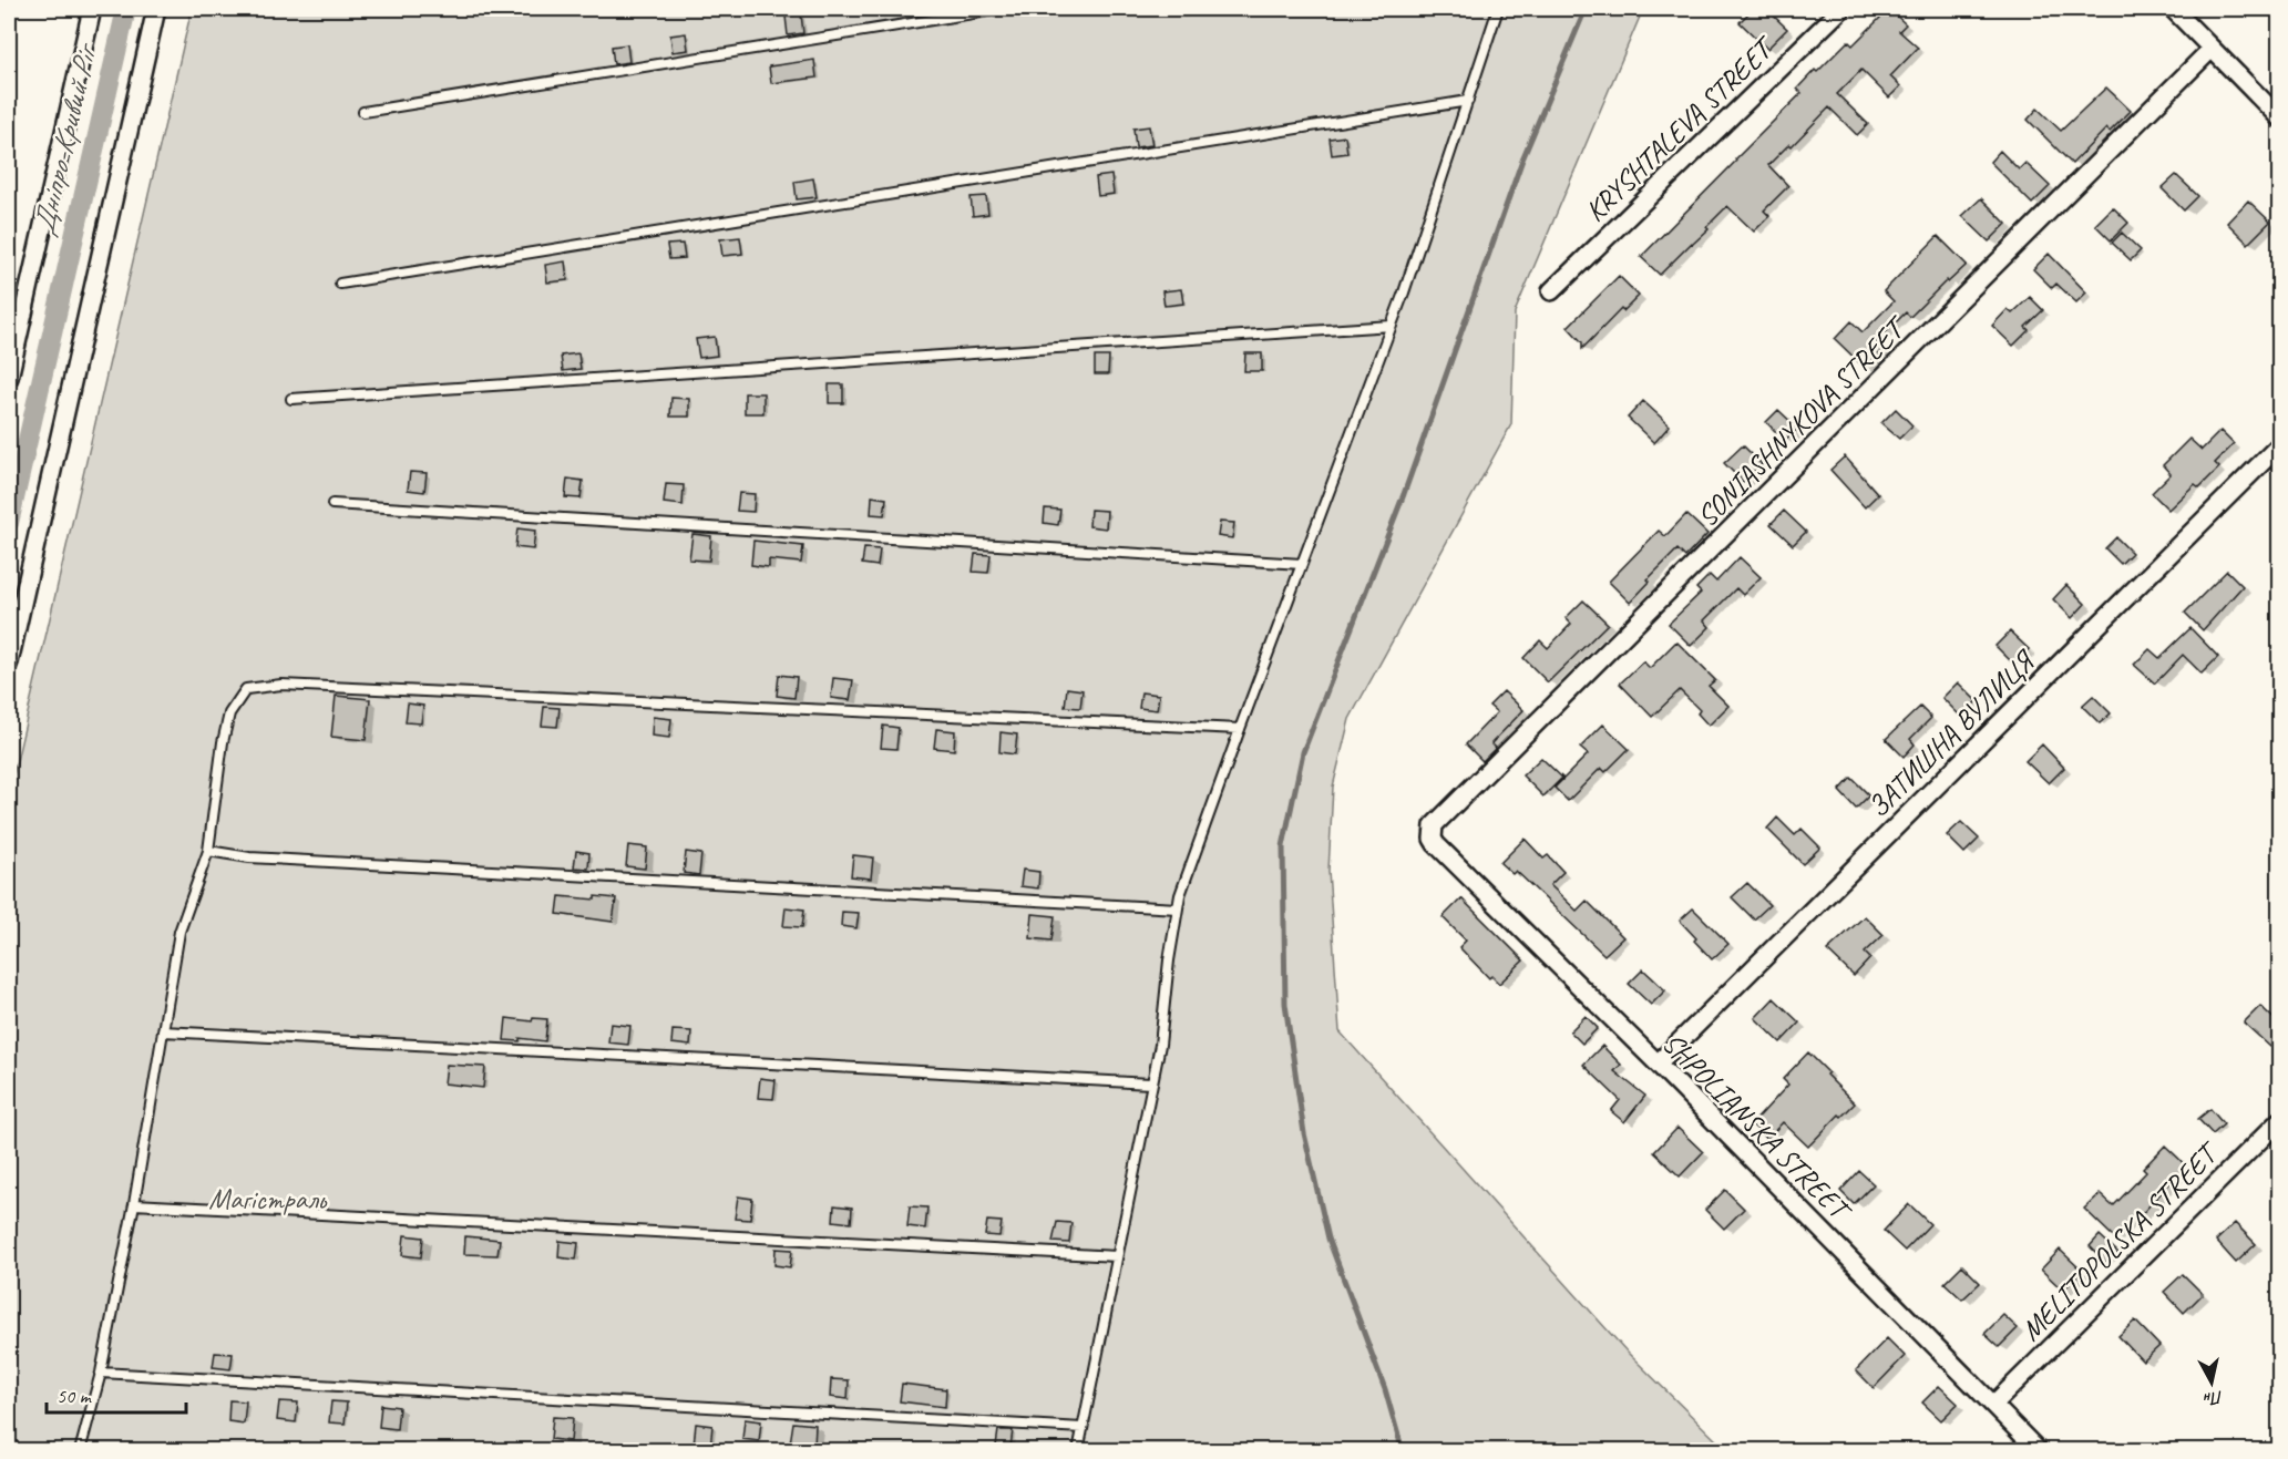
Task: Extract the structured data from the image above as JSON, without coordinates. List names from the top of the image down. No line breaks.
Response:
{"streets":{"street":["KRYSHTALEVA STREET","SONIASHNYKOVA STREET","ЗАТИШНА ВУЛИЦЯ","SHPOLIANSKA STREET","MELITOPOLSKA STREET"]},"crossings":[["SONIASHNYKOVA STREET","SHPOLIANSKA STREET"],["ЗАТИШНА ВУЛИЦЯ","SHPOLIANSKA STREET"],["SHPOLIANSKA STREET","MELITOPOLSKA STREET"]],"water":["Дніпро-Кривий Ріг"],"parks":["Магістраль"],"scale_bar":"50 m","north":"bottom"}
